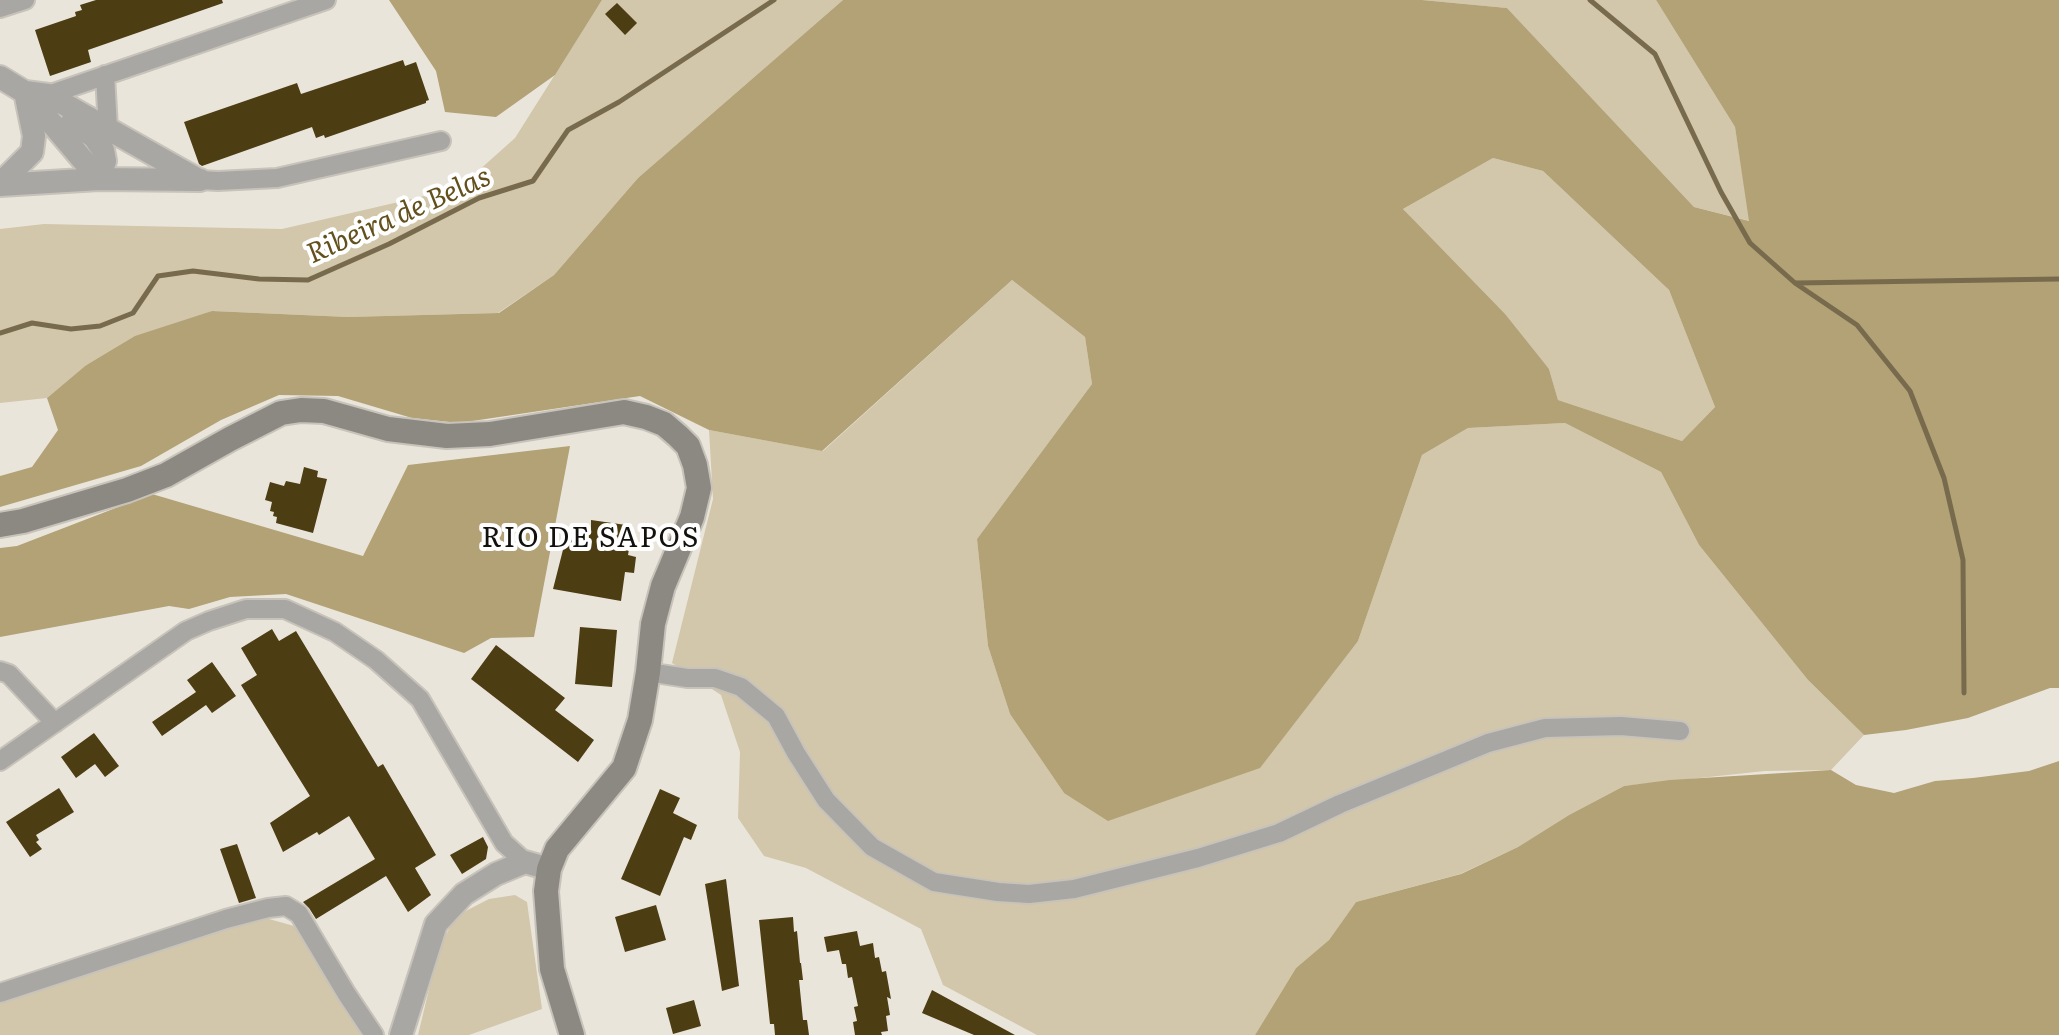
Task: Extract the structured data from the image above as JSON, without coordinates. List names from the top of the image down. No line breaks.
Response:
{"districts":["RIO DE SAPOS"],"water":["Ribeira de Belas"]}
